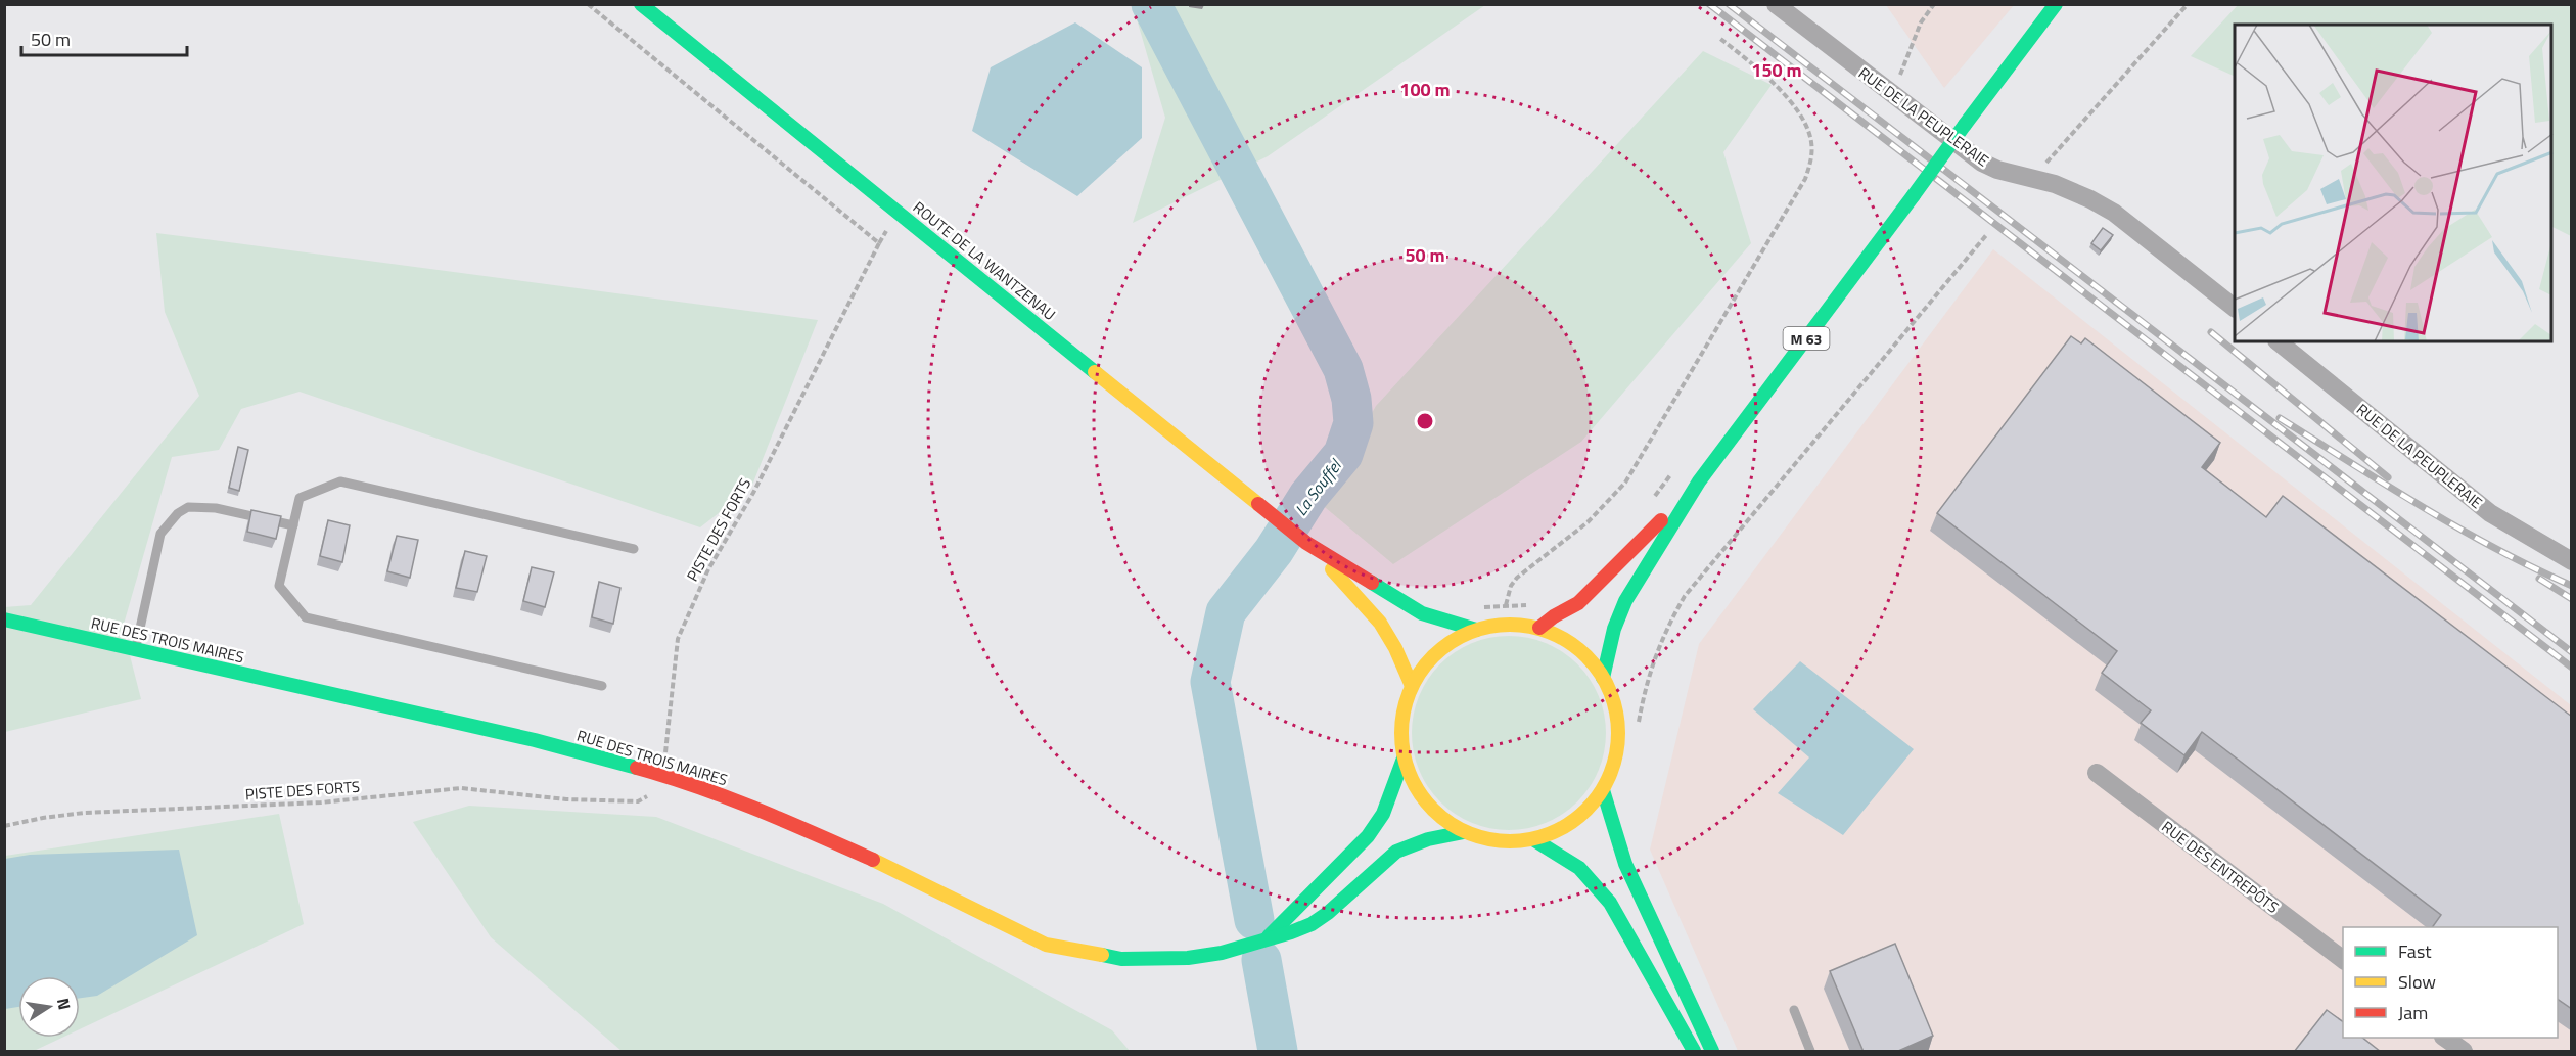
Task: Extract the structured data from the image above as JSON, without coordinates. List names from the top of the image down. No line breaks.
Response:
{"streets":{"main road":["ROUTE DE LA WANTZENAU","M 63","RUE DES TROIS MAIRES"],"street":["RUE DE LA PEUPLERAIE","RUE DES ENTREPÔTS"],"path":["PISTE DES FORTS"]},"crossings":[["ROUTE DE LA WANTZENAU","M 63"],["ROUTE DE LA WANTZENAU","RUE DES TROIS MAIRES"],["M 63","RUE DES TROIS MAIRES"],["PISTE DES FORTS","RUE DES TROIS MAIRES"]],"water":["La Souffel"],"legend":["Fast","Slow","Jam"],"scale_bar":"50 m","north":"right","rings":["150 m","100 m","50 m"]}
